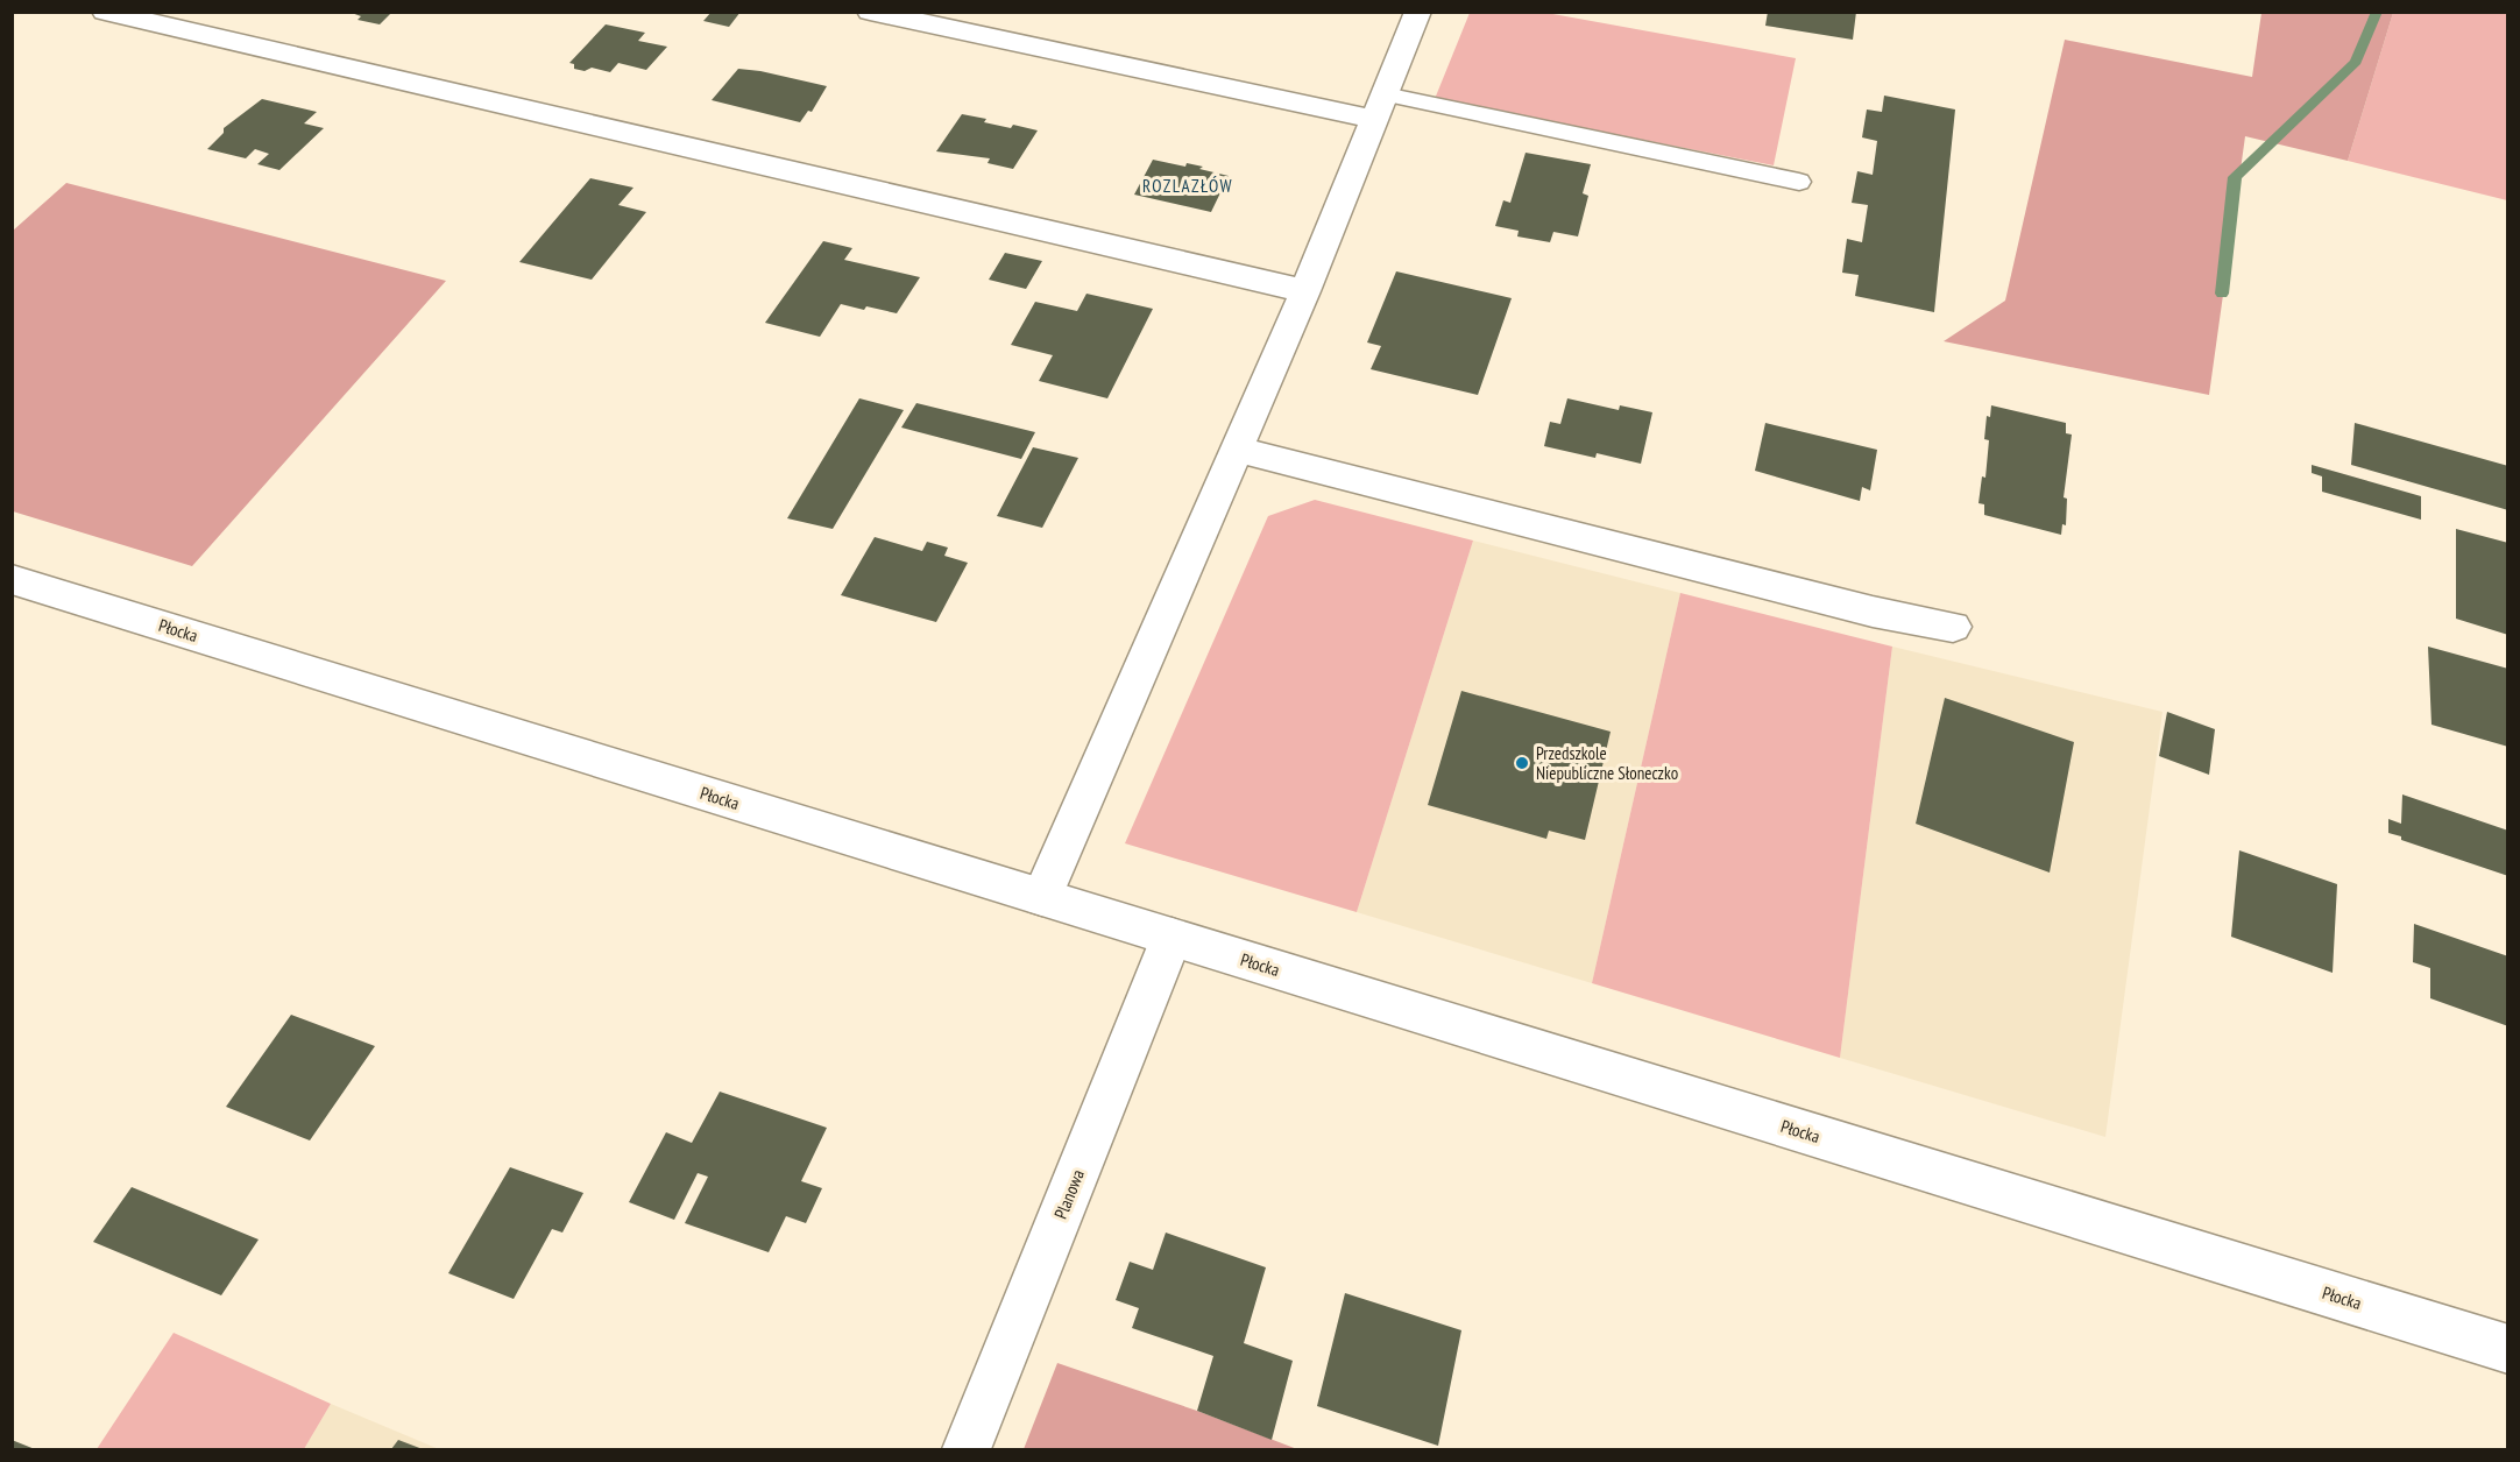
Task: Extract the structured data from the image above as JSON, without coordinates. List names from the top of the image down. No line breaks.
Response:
{"streets":{"street":["Płocka","Planowa"]},"crossings":[["Płocka","Planowa"]],"districts":["ROZLAZŁÓW"],"places":["Przedszkole Niepubliczne Słoneczko"]}
